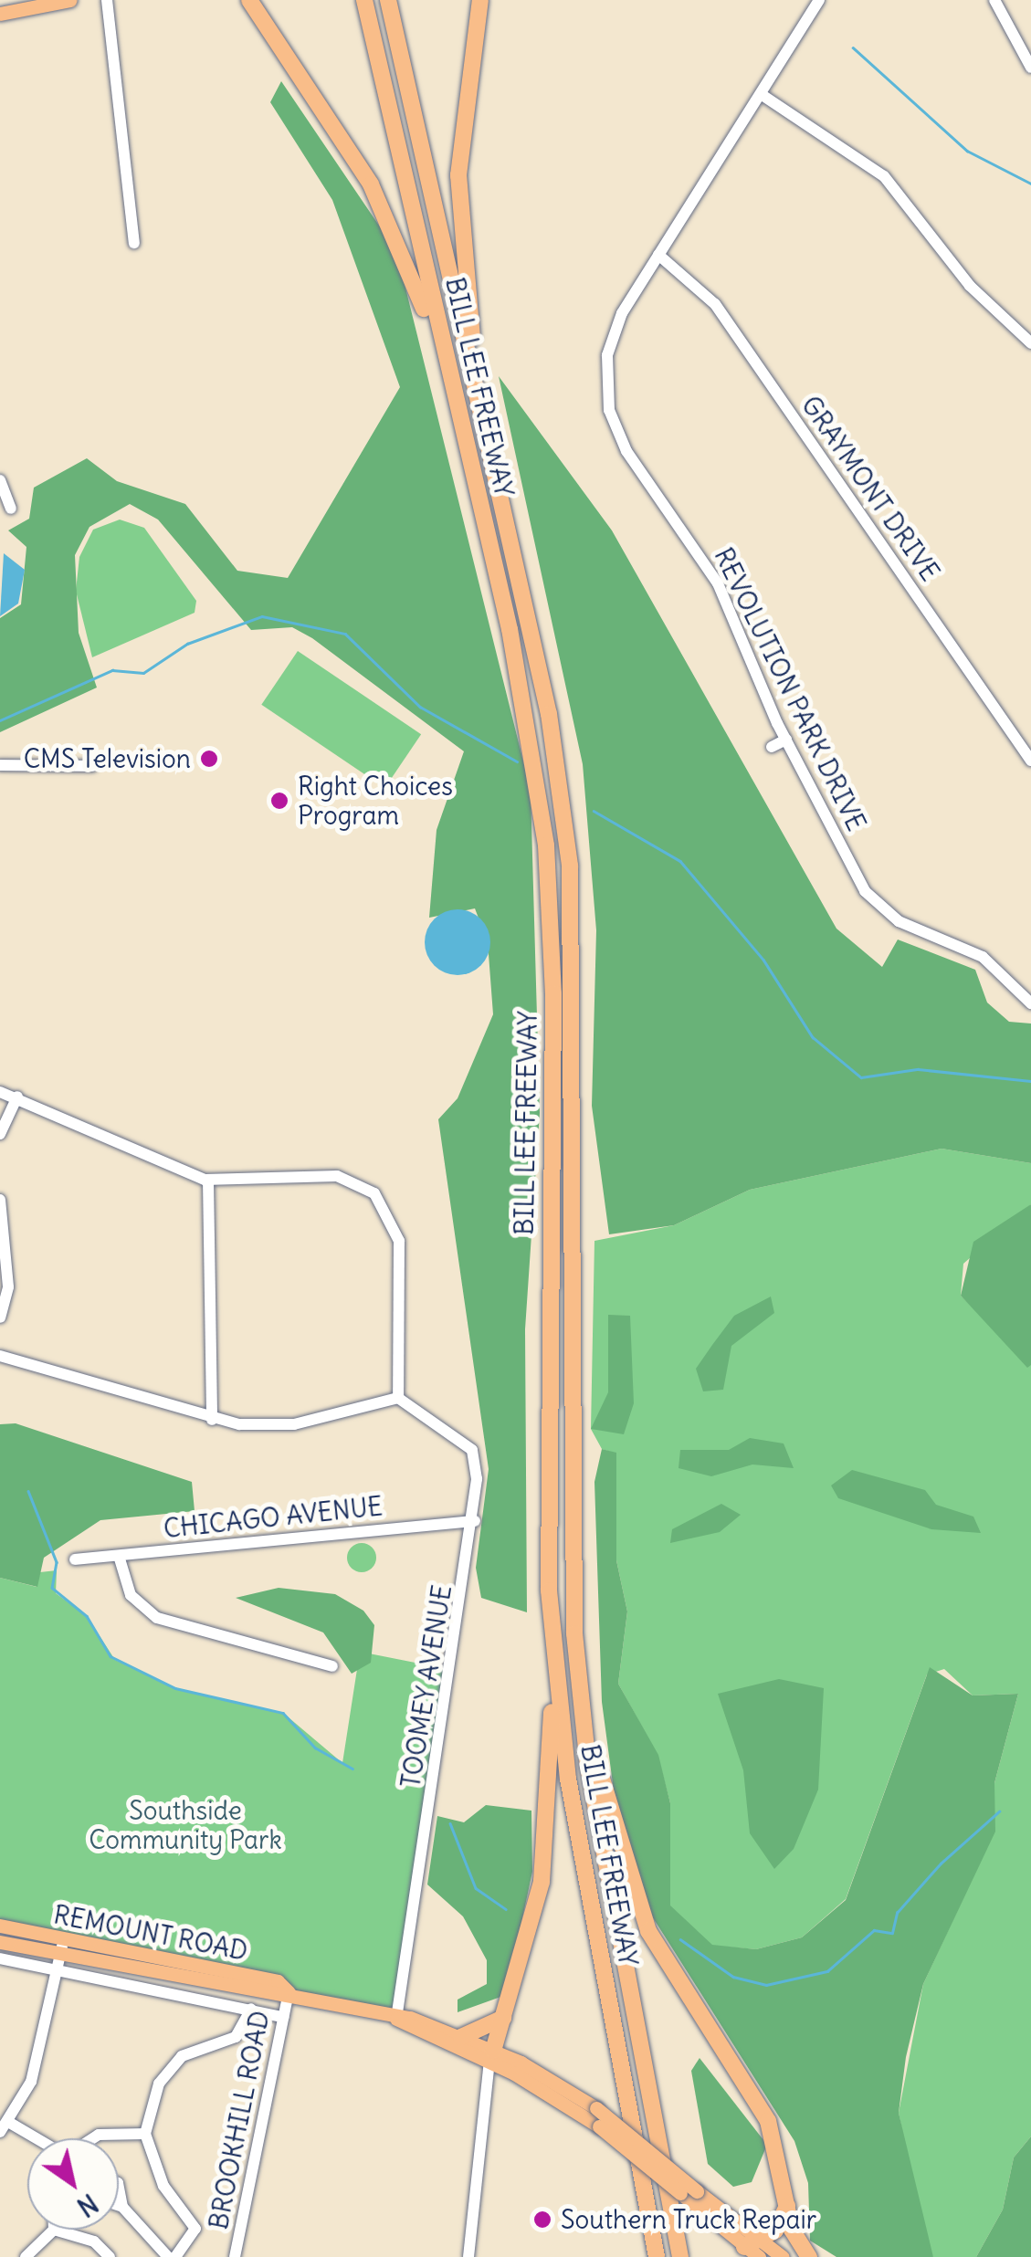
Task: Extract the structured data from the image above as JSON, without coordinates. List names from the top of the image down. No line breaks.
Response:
{"streets":{"highway":["BILL LEE FREEWAY"],"main road":["REMOUNT ROAD"],"street":["GRAYMONT DRIVE","REVOLUTION PARK DRIVE","CHICAGO AVENUE","TOOMEY AVENUE","BROOKHILL ROAD"]},"crossings":[["GRAYMONT DRIVE","REVOLUTION PARK DRIVE"],["CHICAGO AVENUE","TOOMEY AVENUE"],["TOOMEY AVENUE","REMOUNT ROAD"],["REMOUNT ROAD","BROOKHILL ROAD"]],"parks":["Southside Community Park"],"places":["CMS Television","Right Choices Program","Southern Truck Repair"],"north":"bottom right"}
